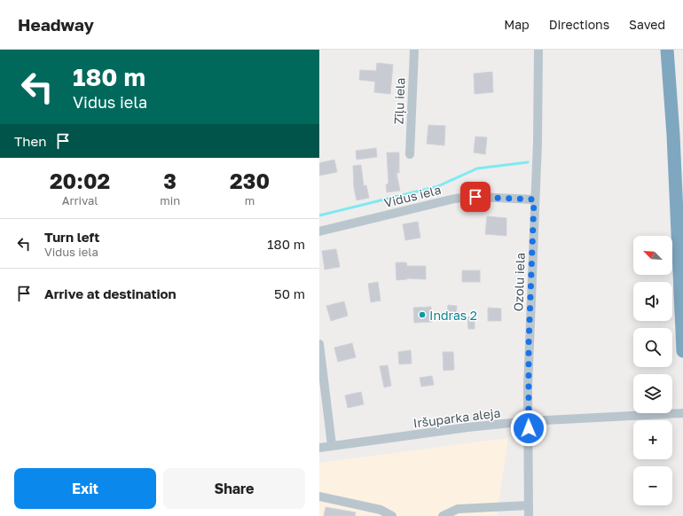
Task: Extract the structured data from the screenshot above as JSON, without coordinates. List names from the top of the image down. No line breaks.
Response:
{"streets":{"street":["Zīļu iela","Vidus iela","Ozolu iela","Iršuparka aleja"]},"crossings":[["Vidus iela","Ozolu iela"],["Ozolu iela","Iršuparka aleja"]],"places":["Indras 2"],"north":"top left","page":{"header":"Headway","nav":["Map","Directions","Saved"],"turn":["180 m","Vidus iela"],"then":"Then","eta":["20:02","Arrival","3","min","230","m"],"list":[{"name":"Turn left","note":"Vidus iela","value":"180 m"},{"name":"Arrive at destination","value":"50 m"}],"map_buttons":["+","−"],"buttons":["Exit","Share"]}}
